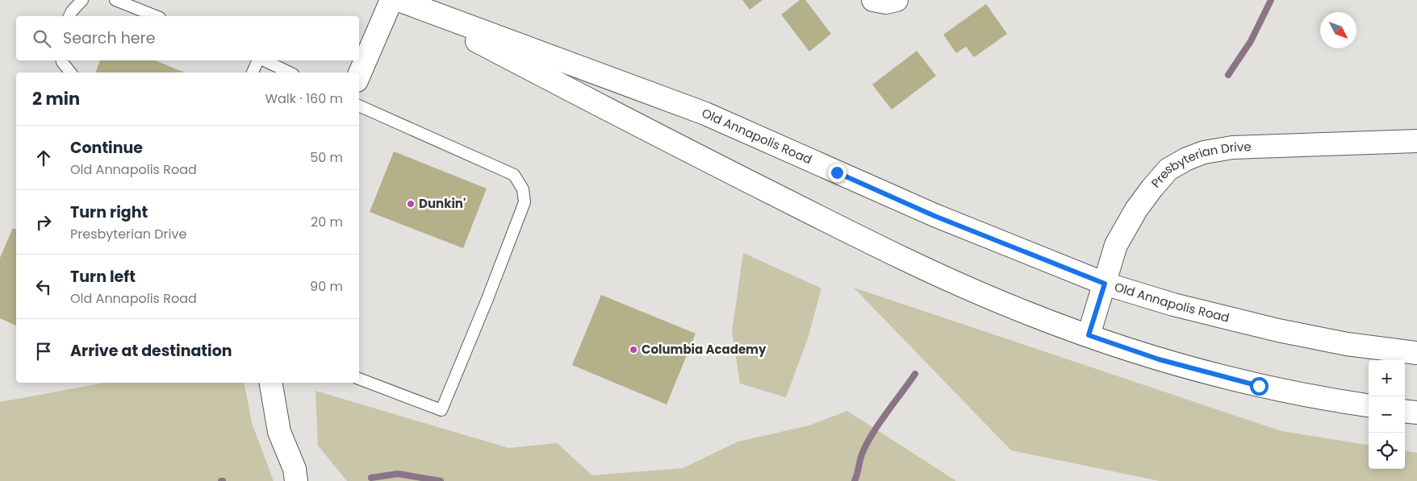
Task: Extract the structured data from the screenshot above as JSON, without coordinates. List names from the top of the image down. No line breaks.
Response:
{"streets":{"main road":["Old Annapolis Road","Presbyterian Drive"]},"crossings":[["Old Annapolis Road","Presbyterian Drive"]],"places":["Dunkin'","Columbia Academy"],"north":"bottom right","page":{"search":"Search here","heading":["2 min","Walk · 160 m"],"list":[["Continue","Old Annapolis Road","50 m"],["Turn right","Presbyterian Drive","20 m"],["Turn left","Old Annapolis Road","90 m"],"Arrive at destination"],"map_buttons":["+","−"]}}
